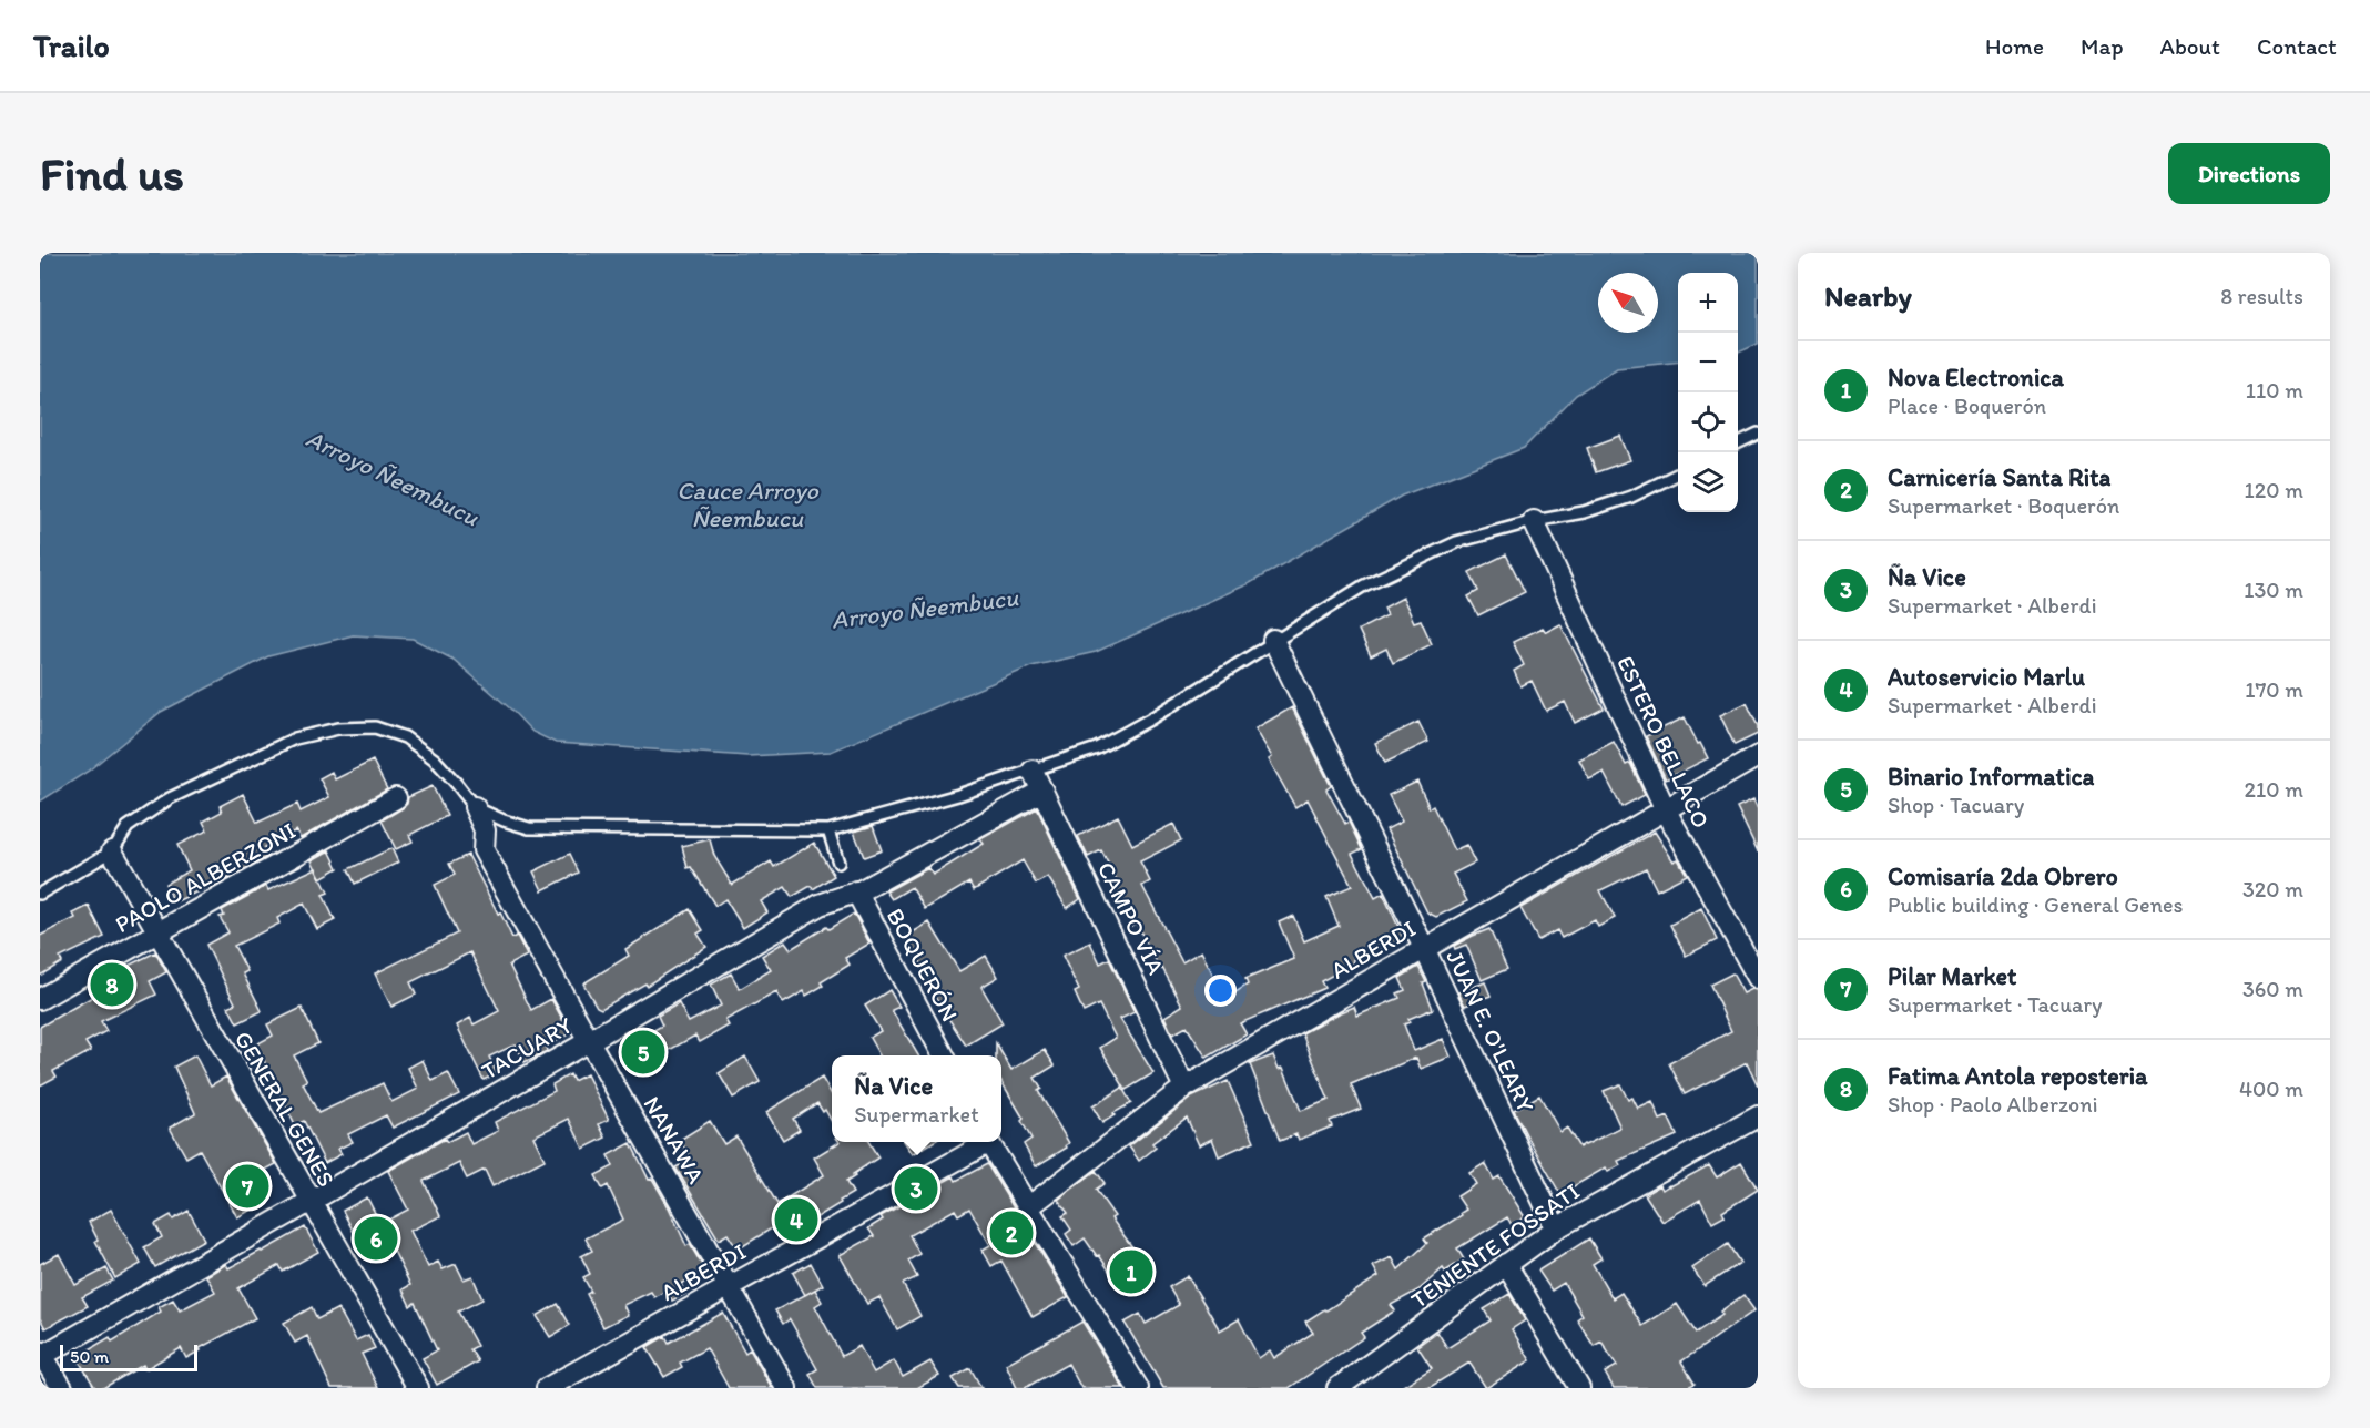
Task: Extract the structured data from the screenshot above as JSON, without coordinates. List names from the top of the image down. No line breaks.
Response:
{"streets":{"street":["ESTERO BELLACO","PAOLO ALBERZONI","CAMPO VÍA","ALBERDI","BOQUERÓN","JUAN E. O'LEARY","TACUARY","GENERAL GENES","NANAWA","TENIENTE FOSSATI"]},"crossings":[["ESTERO BELLACO","ALBERDI"],["PAOLO ALBERZONI","GENERAL GENES"],["CAMPO VÍA","ALBERDI"],["CAMPO VÍA","TACUARY"],["ALBERDI","JUAN E. O'LEARY"],["ALBERDI","NANAWA"],["BOQUERÓN","TACUARY"],["JUAN E. O'LEARY","TENIENTE FOSSATI"],["TACUARY","GENERAL GENES"],["TACUARY","NANAWA"]],"water":["Arroyo Ñeembucu","Cauce Arroyo Ñeembucu"],"scale_bar":"50 m","north":"top left","page":{"header":"Trailo","nav":["Home","Map","About","Contact"],"buttons":"Directions","title":"Find us","heading":["Nearby","8 results"],"map_buttons":["+","−"],"list":[{"mark":"1","name":"Nova Electronica","note":"Place · Boquerón","value":"110 m"},{"mark":"2","name":"Carnicería Santa Rita","note":"Supermarket · Boquerón","value":"120 m"},{"mark":"3","name":"Ña Vice","note":"Supermarket · Alberdi","value":"130 m"},{"mark":"4","name":"Autoservicio Marlu","note":"Supermarket · Alberdi","value":"170 m"},{"mark":"5","name":"Binario Informatica","note":"Shop · Tacuary","value":"210 m"},{"mark":"6","name":"Comisaría 2da Obrero","note":"Public building · General Genes","value":"320 m"},{"mark":"7","name":"Pilar Market","note":"Supermarket · Tacuary","value":"360 m"},{"mark":"8","name":"Fatima Antola reposteria","note":"Shop · Paolo Alberzoni","value":"400 m"}],"pins":["8","5","7","3","4","2","6","1"],"popup":["Ña Vice","Supermarket"],"scale":"50 m"}}
